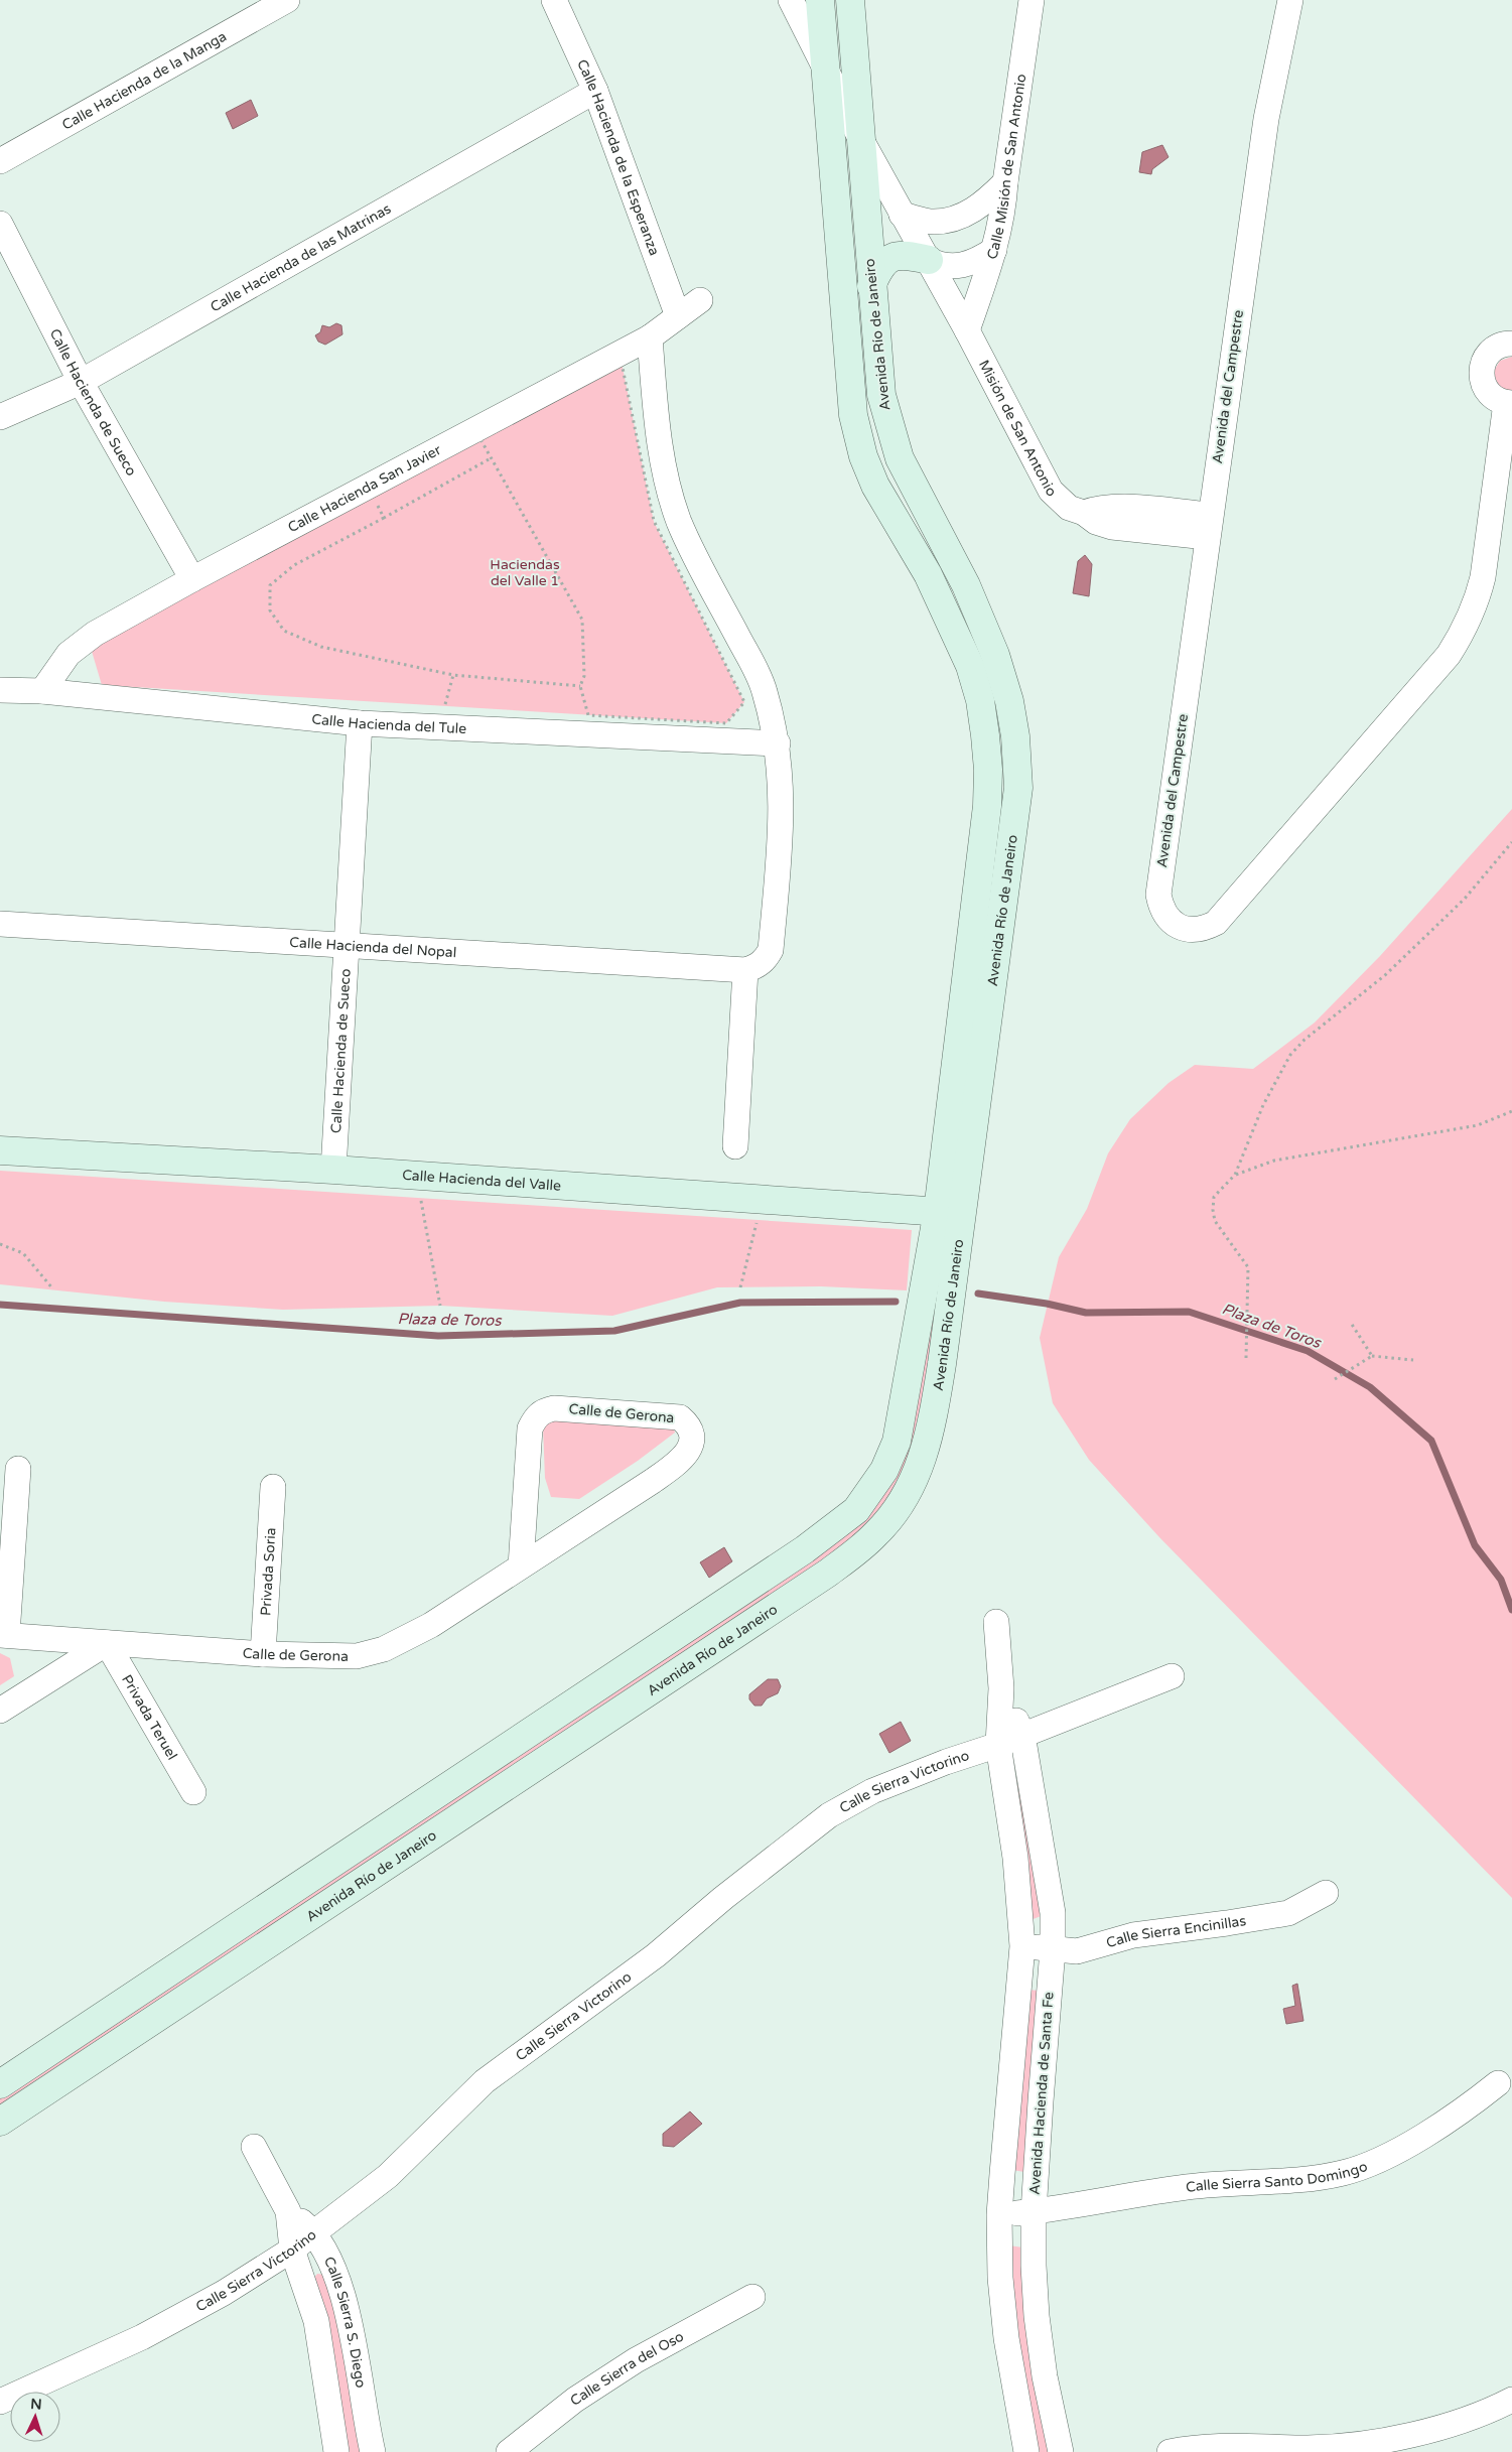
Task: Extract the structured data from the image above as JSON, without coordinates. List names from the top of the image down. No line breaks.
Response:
{"streets":{"main road":["Avenida Río de Janeiro","Calle Hacienda del Valle"],"street":["Calle Hacienda de la Manga","Calle Hacienda de la Esperanza","Calle Misión de San Antonio","Calle Hacienda de las Matrinas","Avenida del Campestre","Calle Hacienda de Sueco","Misión de San Antonio","Calle Hacienda San Javier","Calle Hacienda del Tule","Calle Hacienda del Nopal","Calle de Gerona","Privada Soria","Privada Teruel","Calle Sierra Victorino","Calle Sierra Encinillas","Avenida Hacienda de Santa Fe","Calle Sierra Santo Domingo","Calle Sierra S. Diego","Calle Sierra del Oso"]},"crossings":[["Calle Hacienda de la Esperanza","Calle Hacienda de las Matrinas"],["Calle Hacienda de la Esperanza","Calle Hacienda San Javier"],["Calle Misión de San Antonio","Misión de San Antonio"],["Calle Hacienda de las Matrinas","Calle Hacienda de Sueco"],["Avenida Río de Janeiro","Calle Hacienda del Valle"],["Avenida del Campestre","Misión de San Antonio"],["Calle Hacienda de Sueco","Calle Hacienda San Javier"],["Calle Hacienda de Sueco","Calle Hacienda del Tule"],["Calle Hacienda de Sueco","Calle Hacienda del Nopal"],["Calle Hacienda de Sueco","Calle Hacienda del Valle"],["Calle Hacienda San Javier","Calle Hacienda del Tule"],["Calle de Gerona","Privada Soria"],["Calle de Gerona","Privada Teruel"],["Calle Sierra Victorino","Avenida Hacienda de Santa Fe"],["Calle Sierra Victorino","Calle Sierra S. Diego"],["Calle Sierra Encinillas","Avenida Hacienda de Santa Fe"],["Avenida Hacienda de Santa Fe","Calle Sierra Santo Domingo"]],"water":["Plaza de Toros"],"parks":["Haciendas del Valle 1"],"north":"top"}
